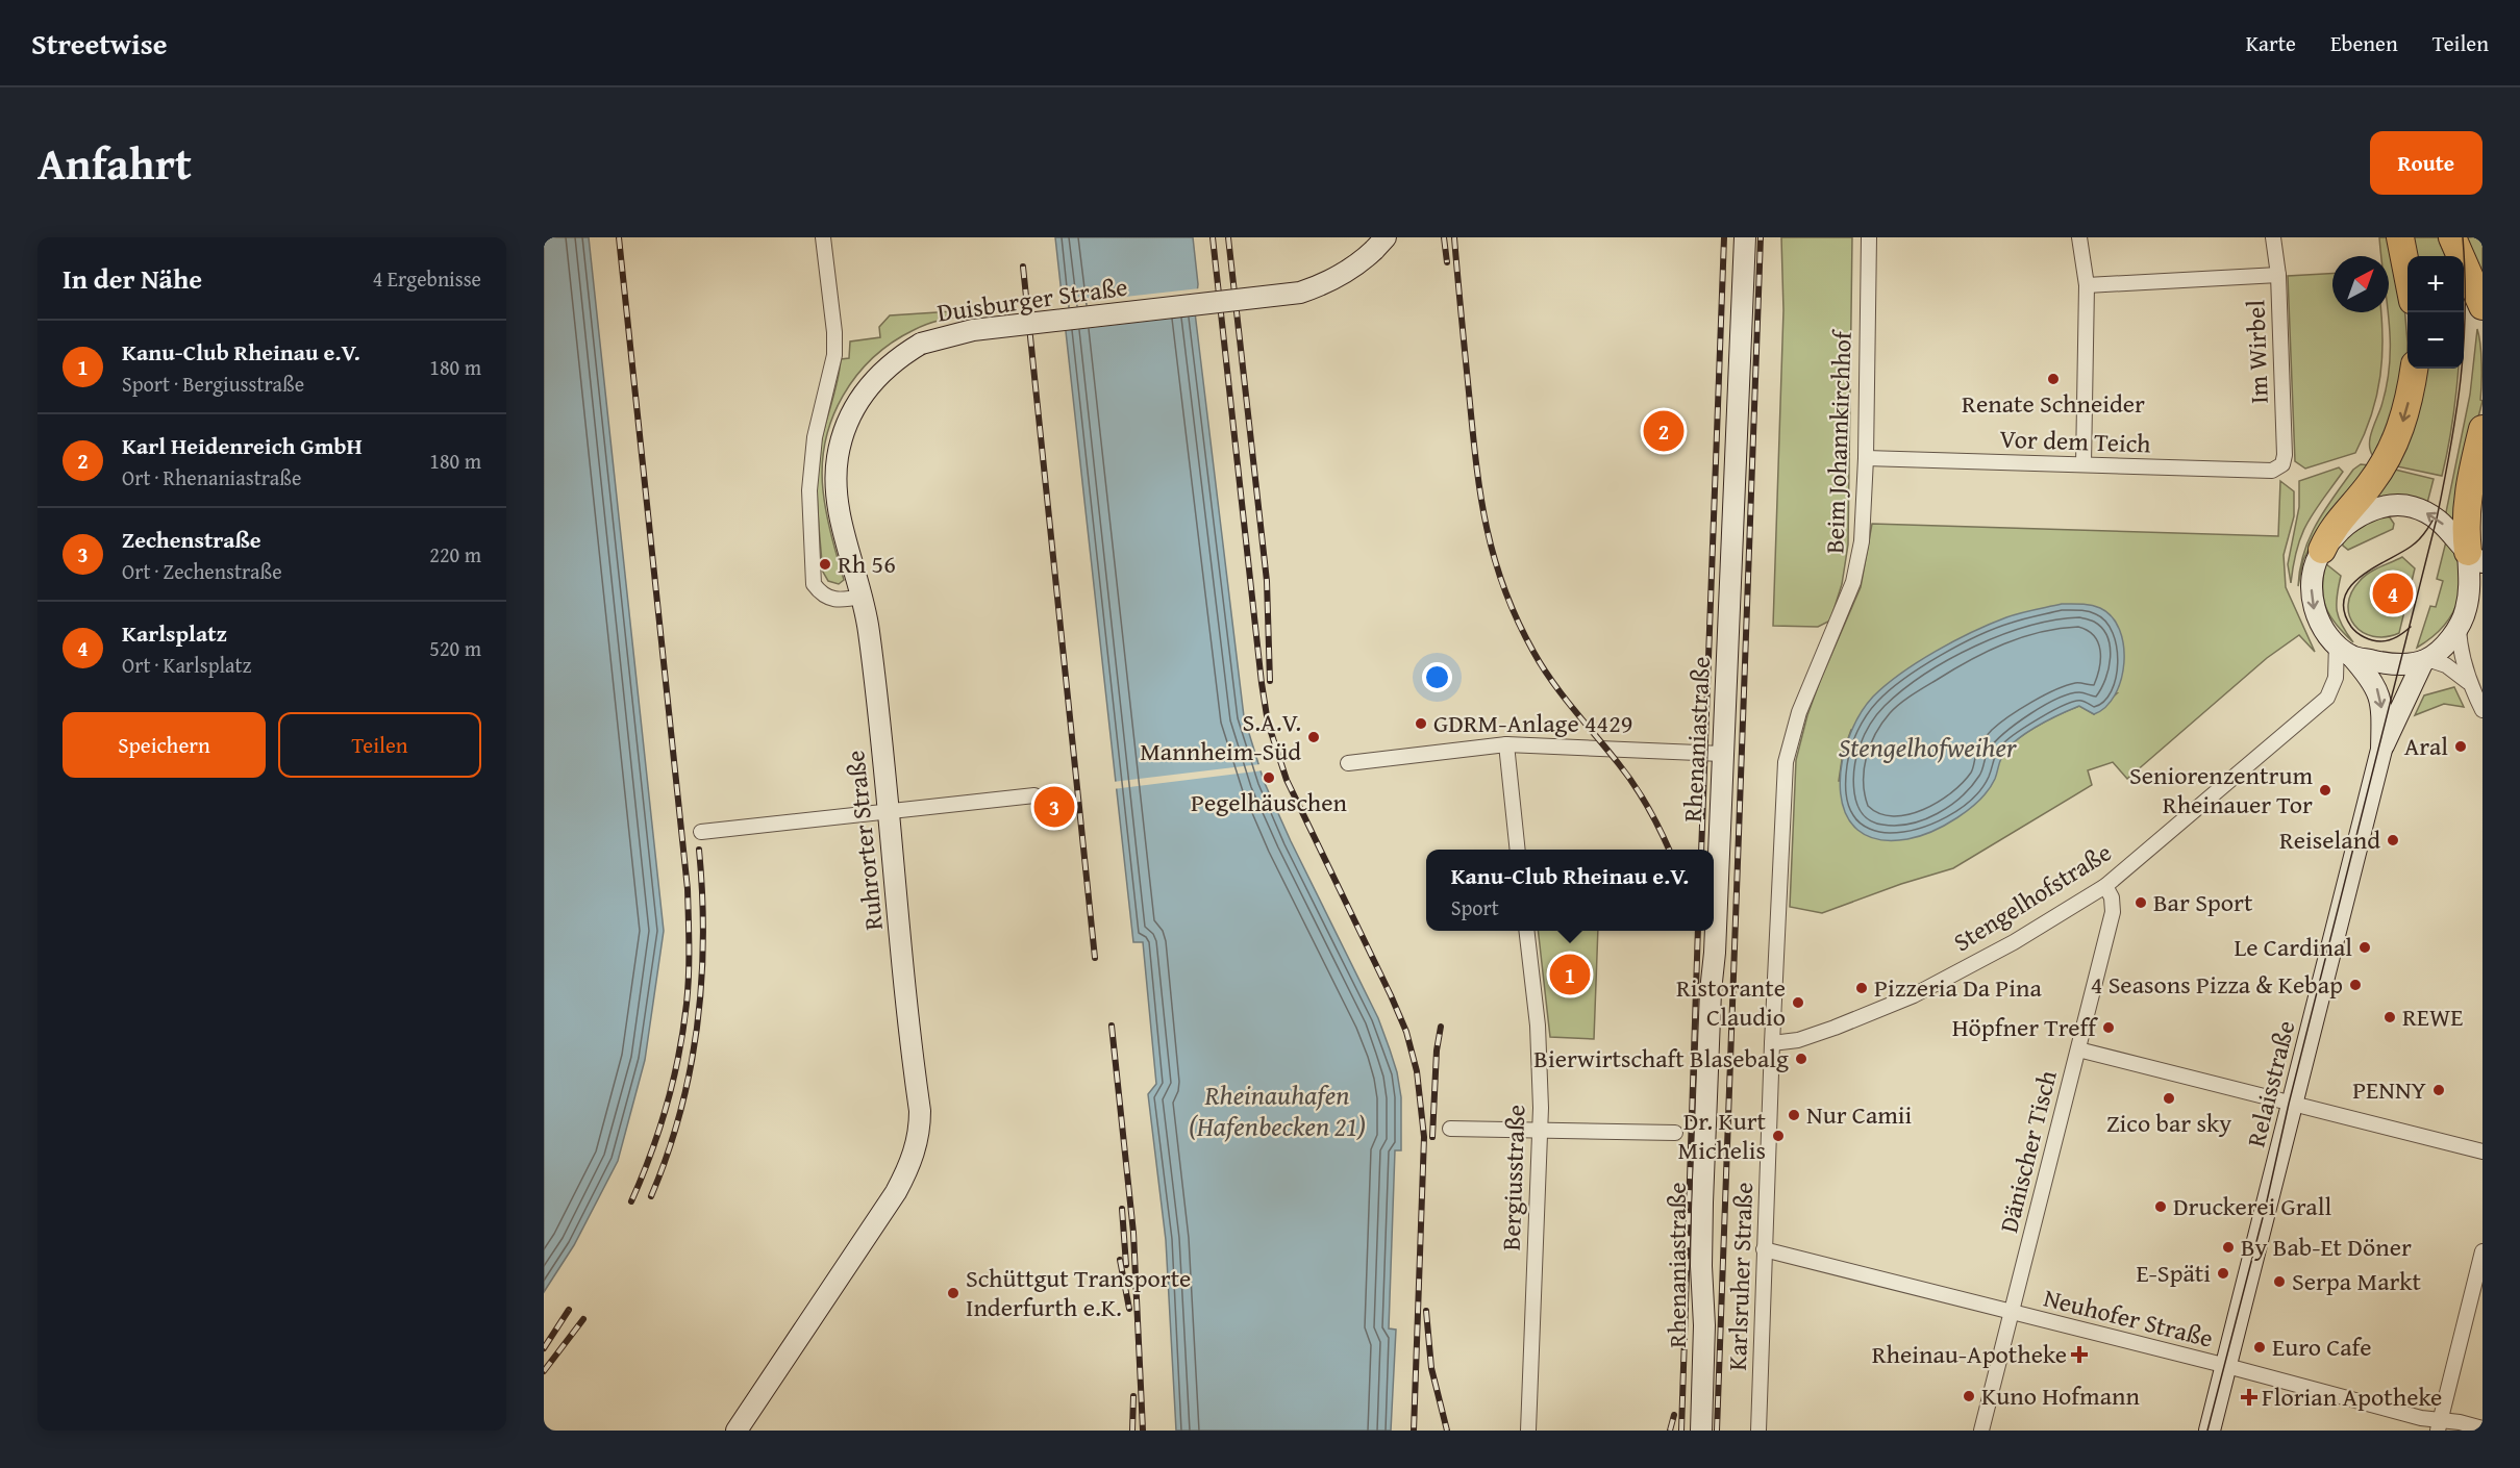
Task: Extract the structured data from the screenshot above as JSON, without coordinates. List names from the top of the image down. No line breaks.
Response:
{"streets":{"street":["Duisburger Straße","Im Wirbel","Vor dem Teich","Beim Johannkirchhof","Rhenaniastraße","Ruhrorter Straße","Stengelhofstraße","Relaisstraße","Dänischer Tisch","Bergiusstraße","Karlsruher Straße","Neuhofer Straße"]},"crossings":[["Duisburger Straße","Ruhrorter Straße"],["Im Wirbel","Vor dem Teich"],["Vor dem Teich","Beim Johannkirchhof"],["Beim Johannkirchhof","Karlsruher Straße"],["Stengelhofstraße","Relaisstraße"],["Stengelhofstraße","Dänischer Tisch"],["Stengelhofstraße","Karlsruher Straße"],["Relaisstraße","Neuhofer Straße"],["Dänischer Tisch","Neuhofer Straße"],["Karlsruher Straße","Neuhofer Straße"]],"water":["Stengelhofweiher","Rheinauhafen (Hafenbecken 21)"],"places":{"other":["Renate Schneider","Rh 56","GDRM-Anlage 4429","S.A.V. Mannheim-Süd","Aral","Pegelhäuschen","Seniorenzentrum Rheinauer Tor","Reiseland","Bar Sport","Le Cardinal","4 Seasons Pizza & Kebap","Pizzeria Da Pina","Ristorante Claudio","REWE","Höpfner Treff","Bierwirtschaft Blasebalg","PENNY","Zico bar sky","Nur Camii","Dr. Kurt Michelis","Druckerei Grall","By Bab-Et Döner","E-Späti","Serpa Markt","Schüttgut Transporte Inderfurth e.K.","Euro Cafe","Kuno Hofmann"],"health":["Rheinau-Apotheke","Florian Apotheke"]},"north":"top right","page":{"header":"Streetwise","nav":["Karte","Ebenen","Teilen"],"title":"Anfahrt","buttons":["Route",["Speichern","Teilen"]],"heading":["In der Nähe","4 Ergebnisse"],"map_buttons":["+","−"],"list":[{"mark":"1","name":"Kanu-Club Rheinau e.V.","note":"Sport · Bergiusstraße","value":"180 m"},{"mark":"2","name":"Karl Heidenreich GmbH","note":"Ort · Rhenaniastraße","value":"180 m"},{"mark":"3","name":"Zechenstraße","note":"Ort · Zechenstraße","value":"220 m"},{"mark":"4","name":"Karlsplatz","note":"Ort · Karlsplatz","value":"520 m"}],"pins":["2","4","3","1"],"popup":["Kanu-Club Rheinau e.V.","Sport"]}}
